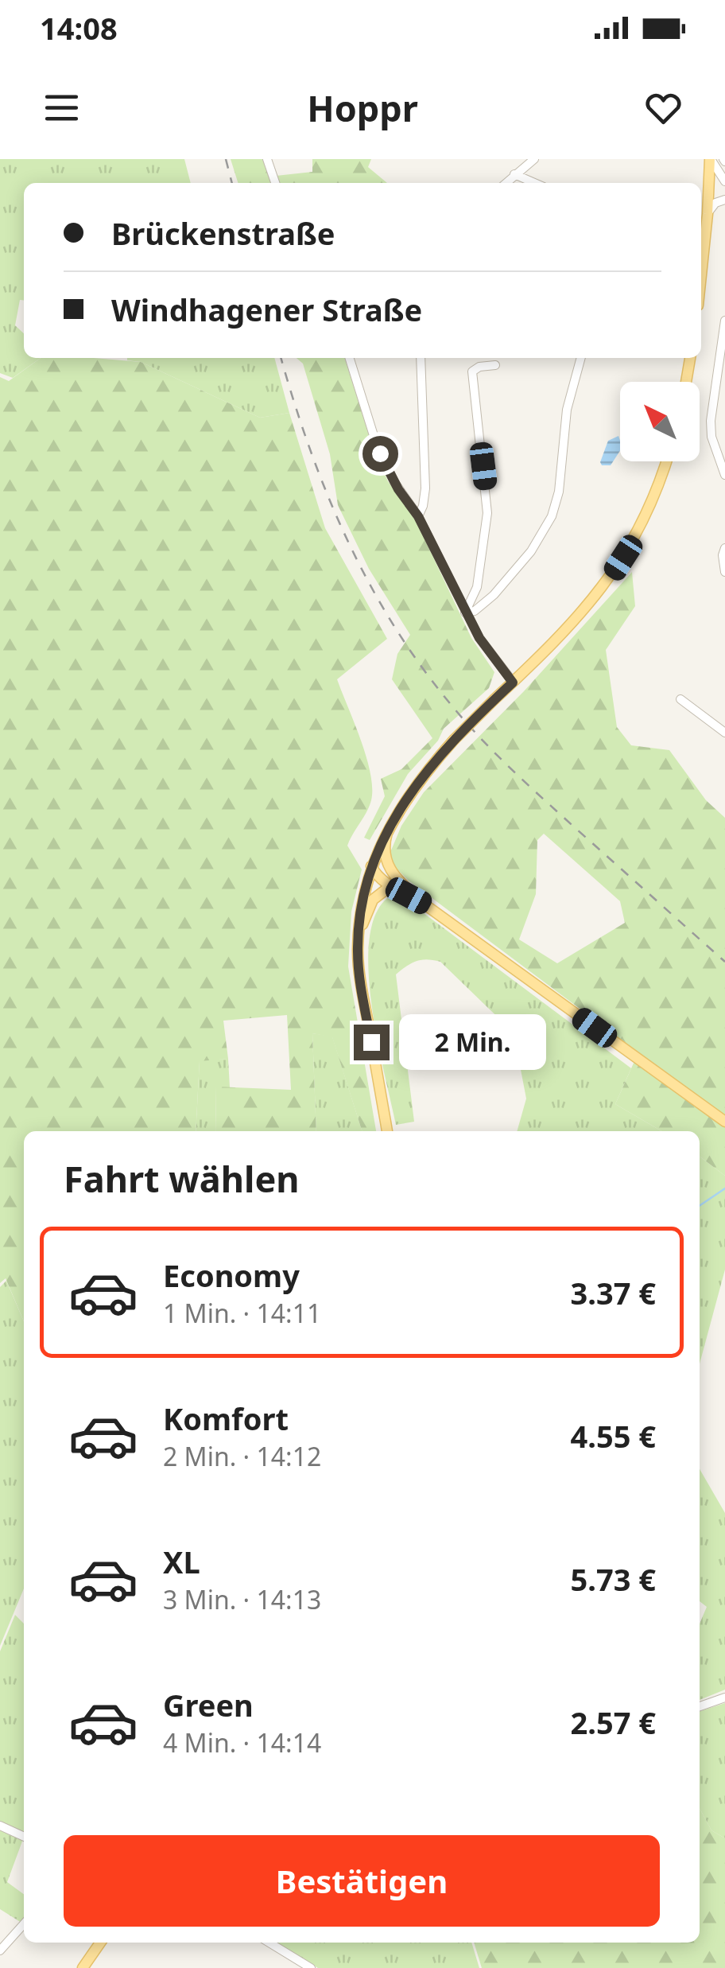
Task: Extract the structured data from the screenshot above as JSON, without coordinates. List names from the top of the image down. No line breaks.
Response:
{"north":"top left","page":{"status":"14:08","header":"Hoppr","banner":["Brückenstraße","Windhagener Straße"],"bubble":"2 Min.","heading":"Fahrt wählen","list":[{"name":"Economy","note":"1 Min. · 14:11","value":"3.37 €"},{"name":"Komfort","note":"2 Min. · 14:12","value":"4.55 €"},{"name":"XL","note":"3 Min. · 14:13","value":"5.73 €"},{"name":"Green","note":"4 Min. · 14:14","value":"2.57 €"}],"buttons":"Bestätigen"}}
